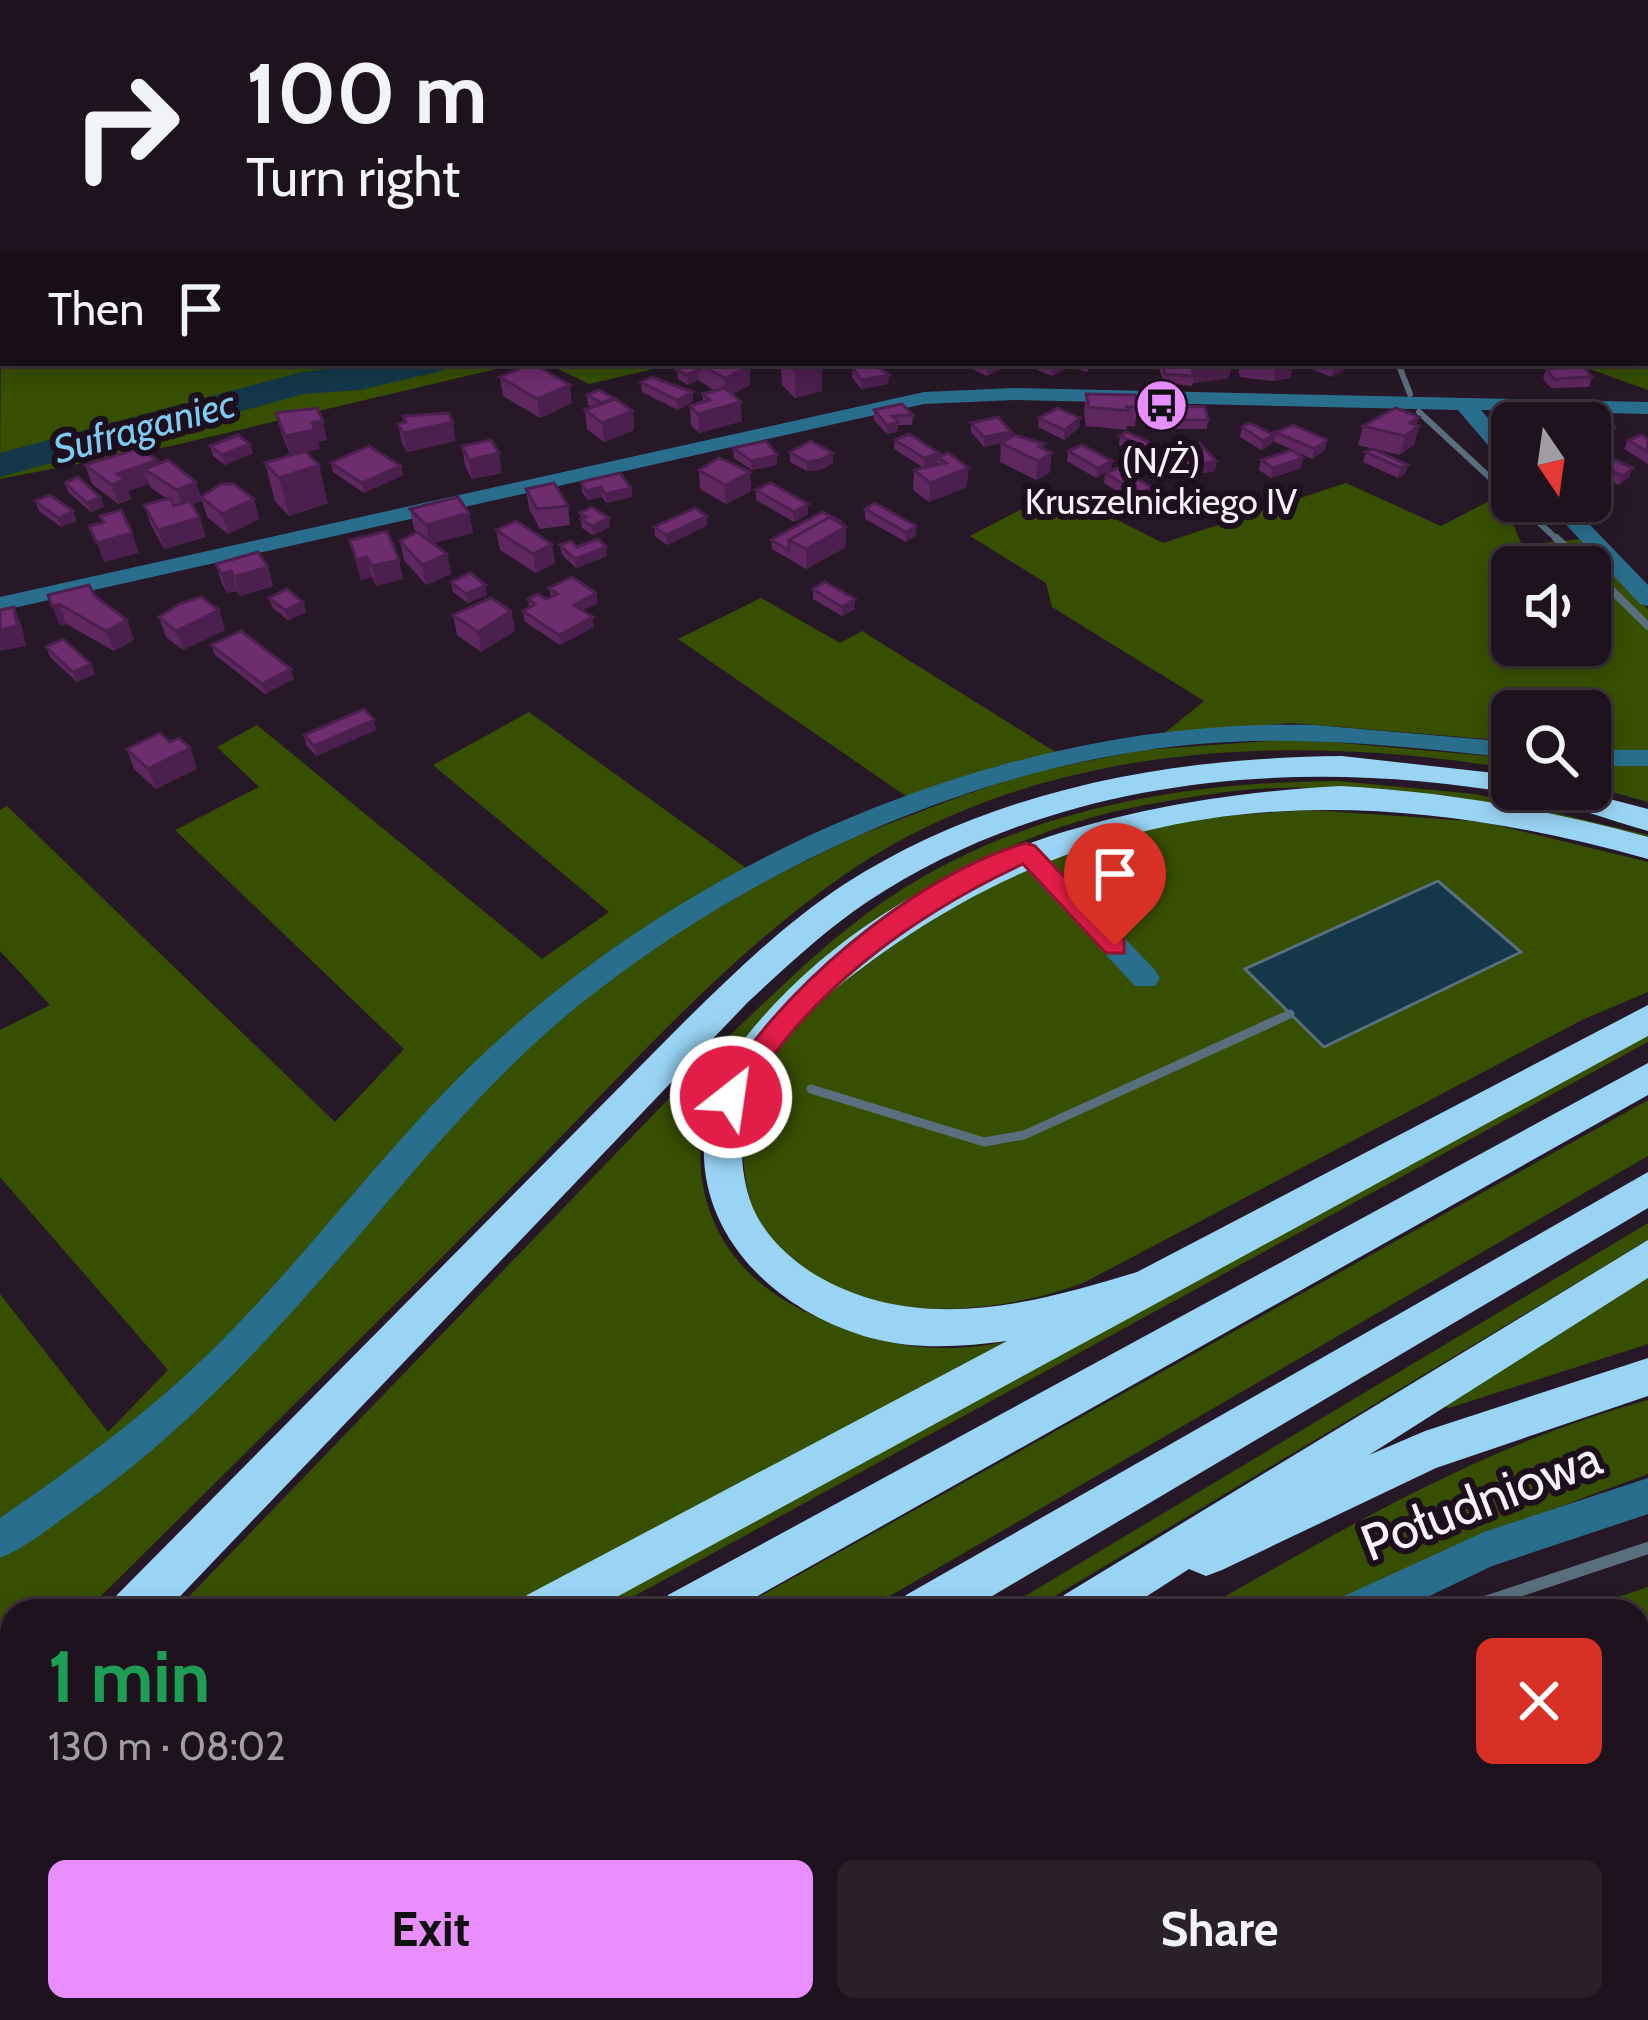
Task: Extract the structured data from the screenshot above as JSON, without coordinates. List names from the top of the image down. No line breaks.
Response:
{"streets":{"street":["Południowa"]},"water":["Sufraganiec"],"places":{"bus stop":["(N/Ż) Kruszelnickiego IV"]},"north":"bottom","page":{"turn":["100 m","Turn right"],"then":"Then","heading":["1 min","130 m · 08:02"],"buttons":["Exit","Share"]}}
